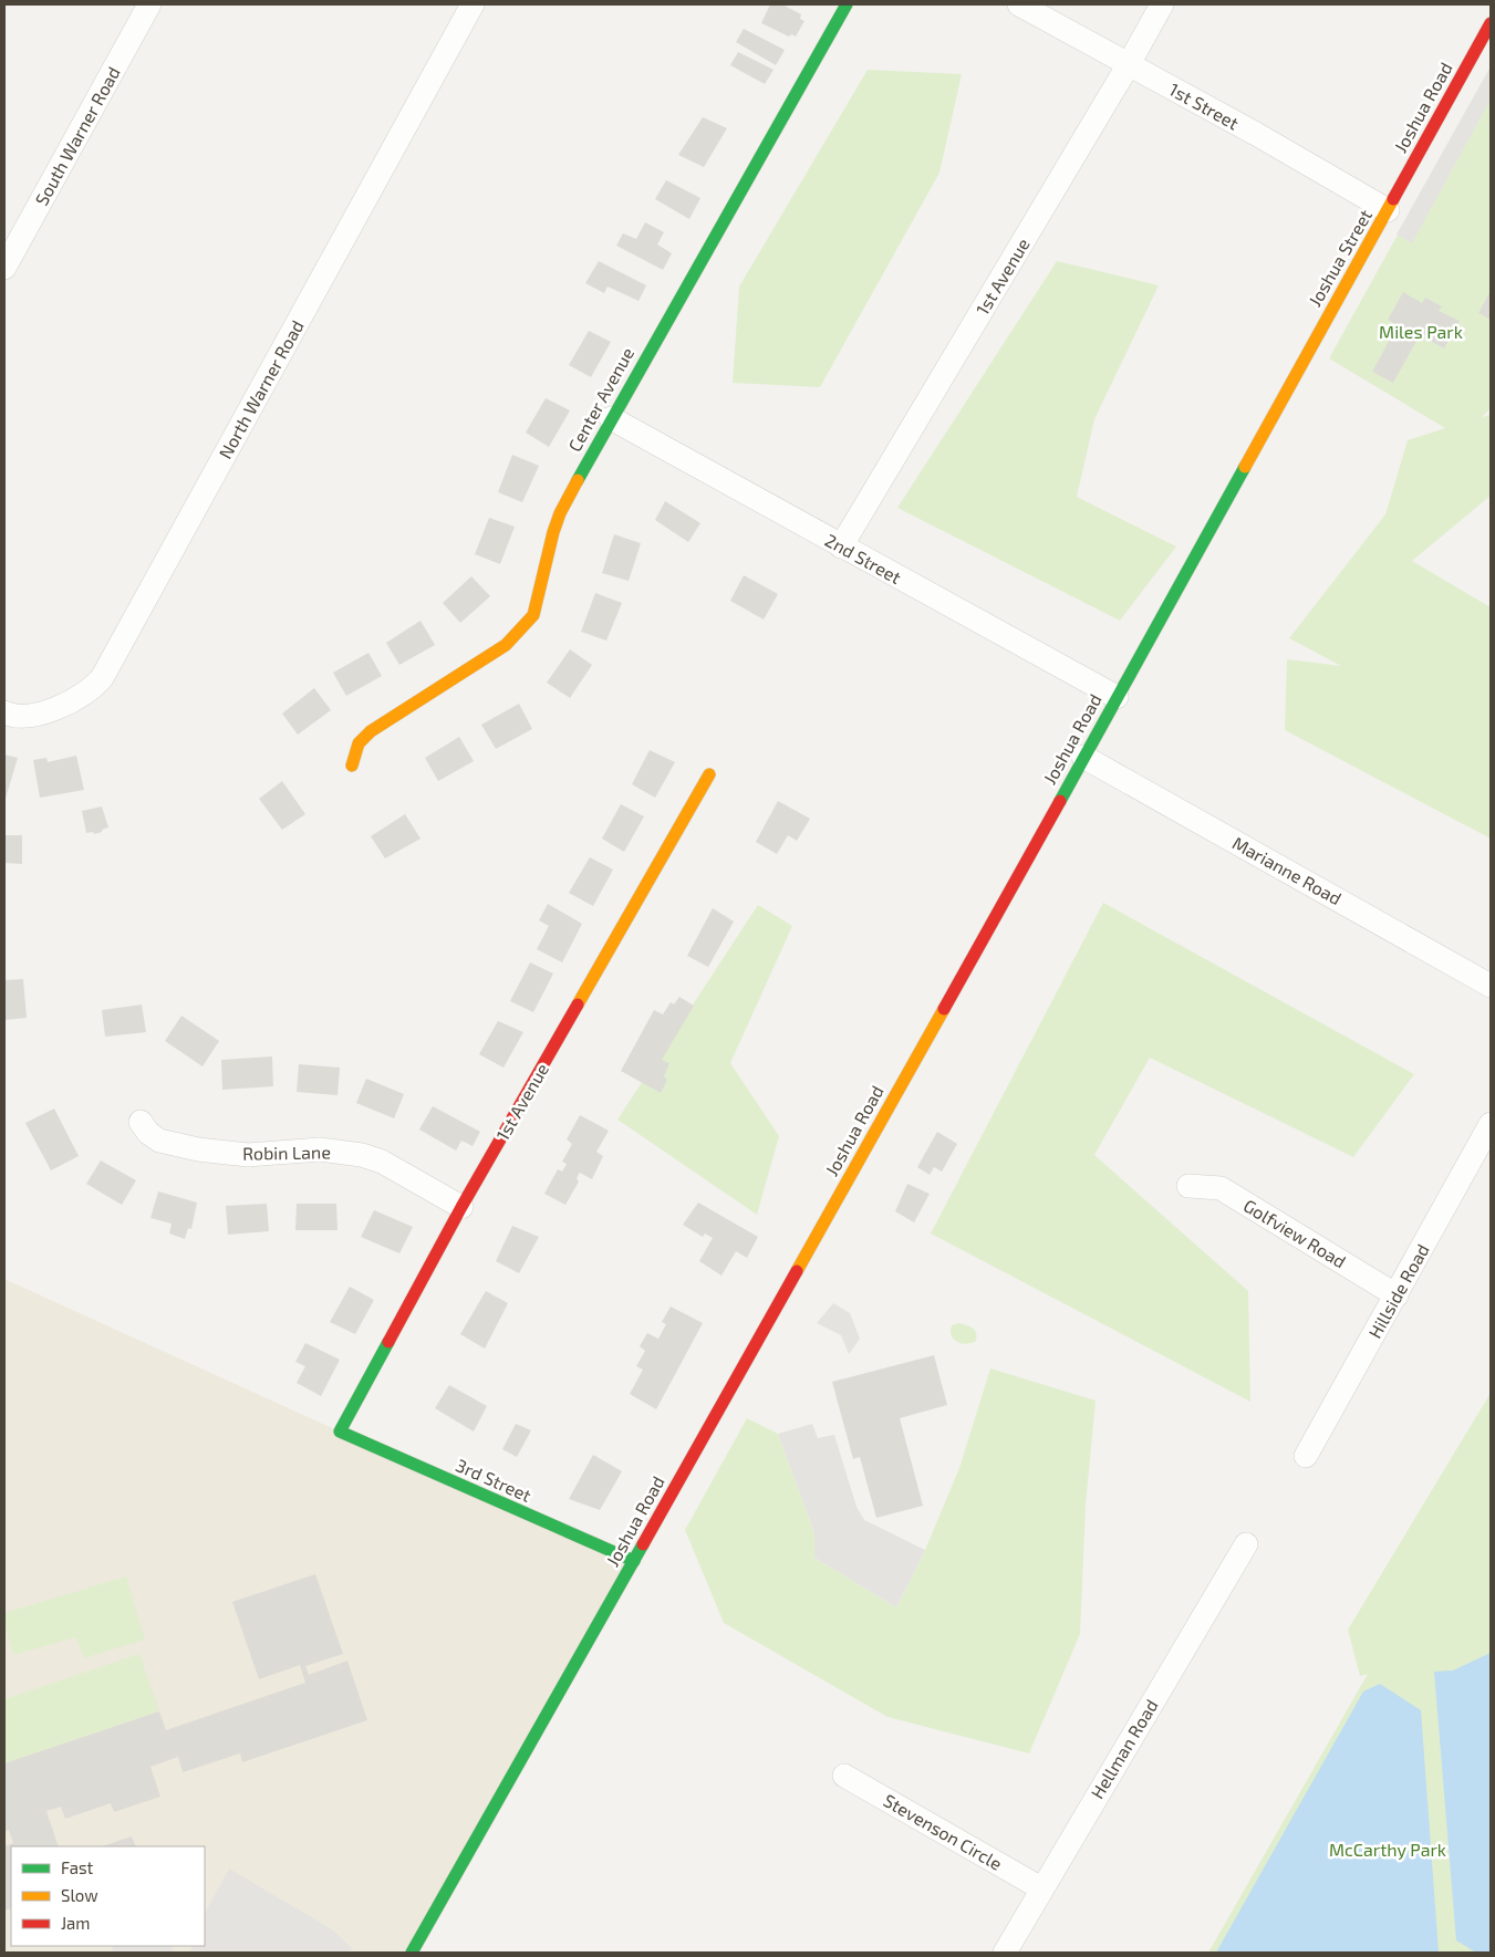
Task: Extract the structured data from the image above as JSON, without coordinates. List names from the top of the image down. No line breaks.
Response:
{"streets":{"main road":["Joshua Road","Joshua Street","1st Avenue","Center Avenue","3rd Street"],"street":["1st Street","South Warner Road","North Warner Road","2nd Street","Marianne Road","Robin Lane","Golfview Road","Hillside Road","Hellman Road","Stevenson Circle"]},"crossings":[["1st Street","Joshua Road"],["1st Street","Joshua Street"],["1st Street","1st Avenue"],["Joshua Road","Joshua Street"],["Joshua Road","2nd Street"],["Joshua Road","Marianne Road"],["Joshua Road","3rd Street"],["1st Avenue","2nd Street"],["1st Avenue","Robin Lane"],["1st Avenue","3rd Street"],["Center Avenue","2nd Street"],["Golfview Road","Hillside Road"],["Hellman Road","Stevenson Circle"]],"parks":["Miles Park","McCarthy Park"],"legend":["Fast","Slow","Jam"]}
